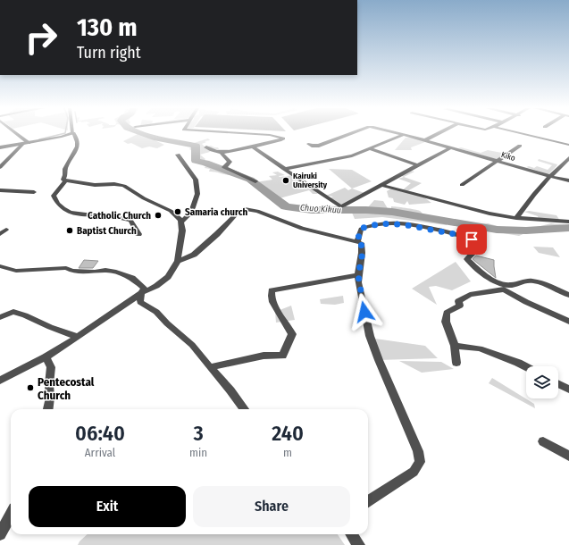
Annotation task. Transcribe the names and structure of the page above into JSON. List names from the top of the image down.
{
  "streets": {
    "street": ["Kiko"]
  },
  "water": ["Chuo Kikuu"],
  "places": [
    "Kairuki University",
    "Samaria church",
    "Catholic Church",
    "Baptist Church",
    "Pentecostal Church"
  ],
  "page": {
    "turn": ["130 m", "Turn right"],
    "eta": [
      "06:40",
      "Arrival",
      "3",
      "min",
      "240",
      "m"
    ],
    "buttons": ["Exit", "Share"]
  }
}
